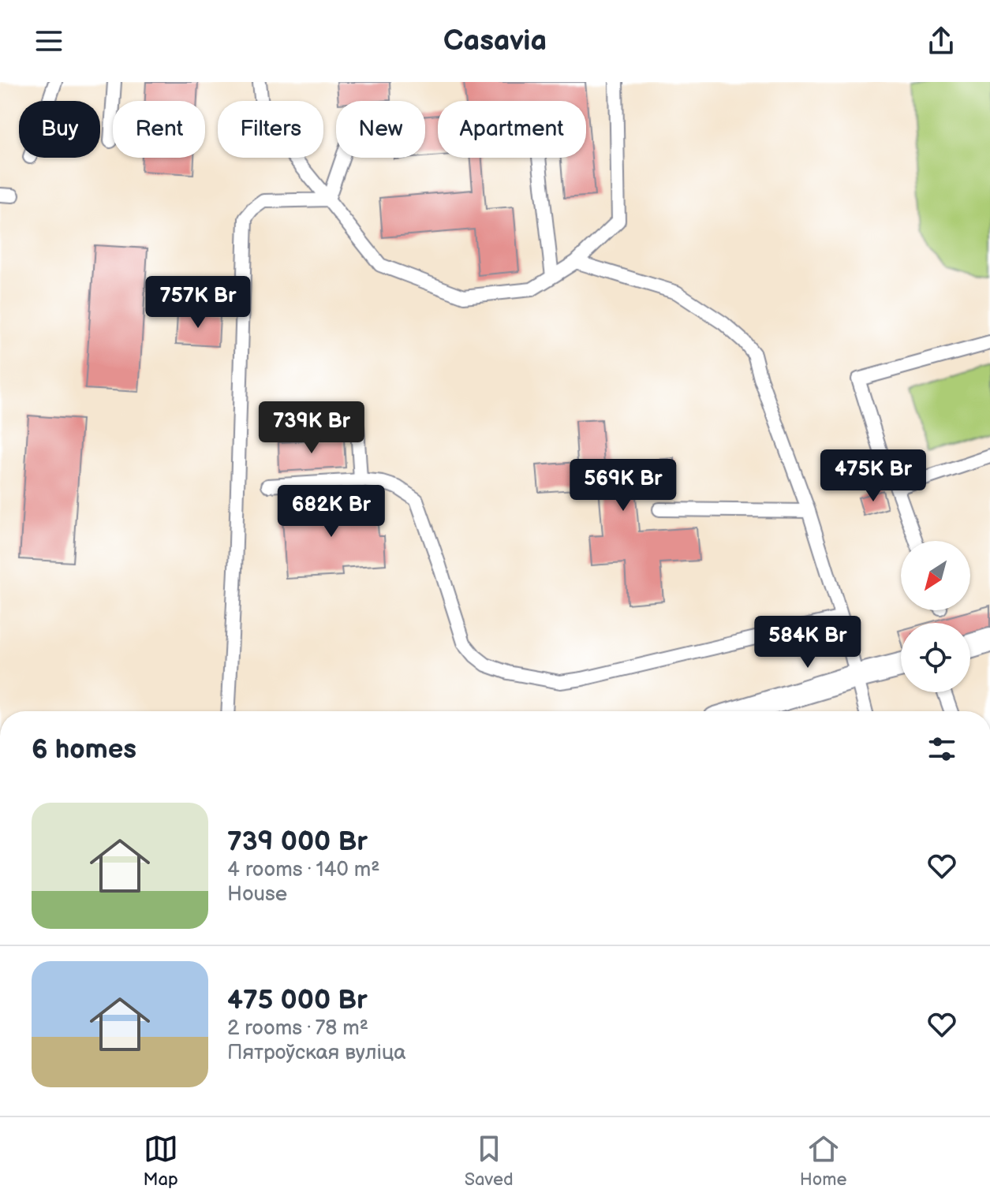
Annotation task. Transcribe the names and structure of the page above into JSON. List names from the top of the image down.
{
  "north": "bottom left",
  "page": {
    "header": "Casavia",
    "chip": [
      "Buy",
      "Rent",
      "Filters",
      "New",
      "Apartment"
    ],
    "price": [
      "757K Br",
      "739K Br",
      "475K Br",
      "569K Br",
      "682K Br",
      "584K Br"
    ],
    "heading": "6 homes",
    "list": [
      {
        "name": "739 000 Br",
        "note": "4 rooms · 140 m² · House"
      },
      {
        "name": "475 000 Br",
        "note": "2 rooms · 78 m² · Пятроўская вуліца"
      }
    ],
    "tabs": ["Map", "Saved", "Home"]
  }
}
